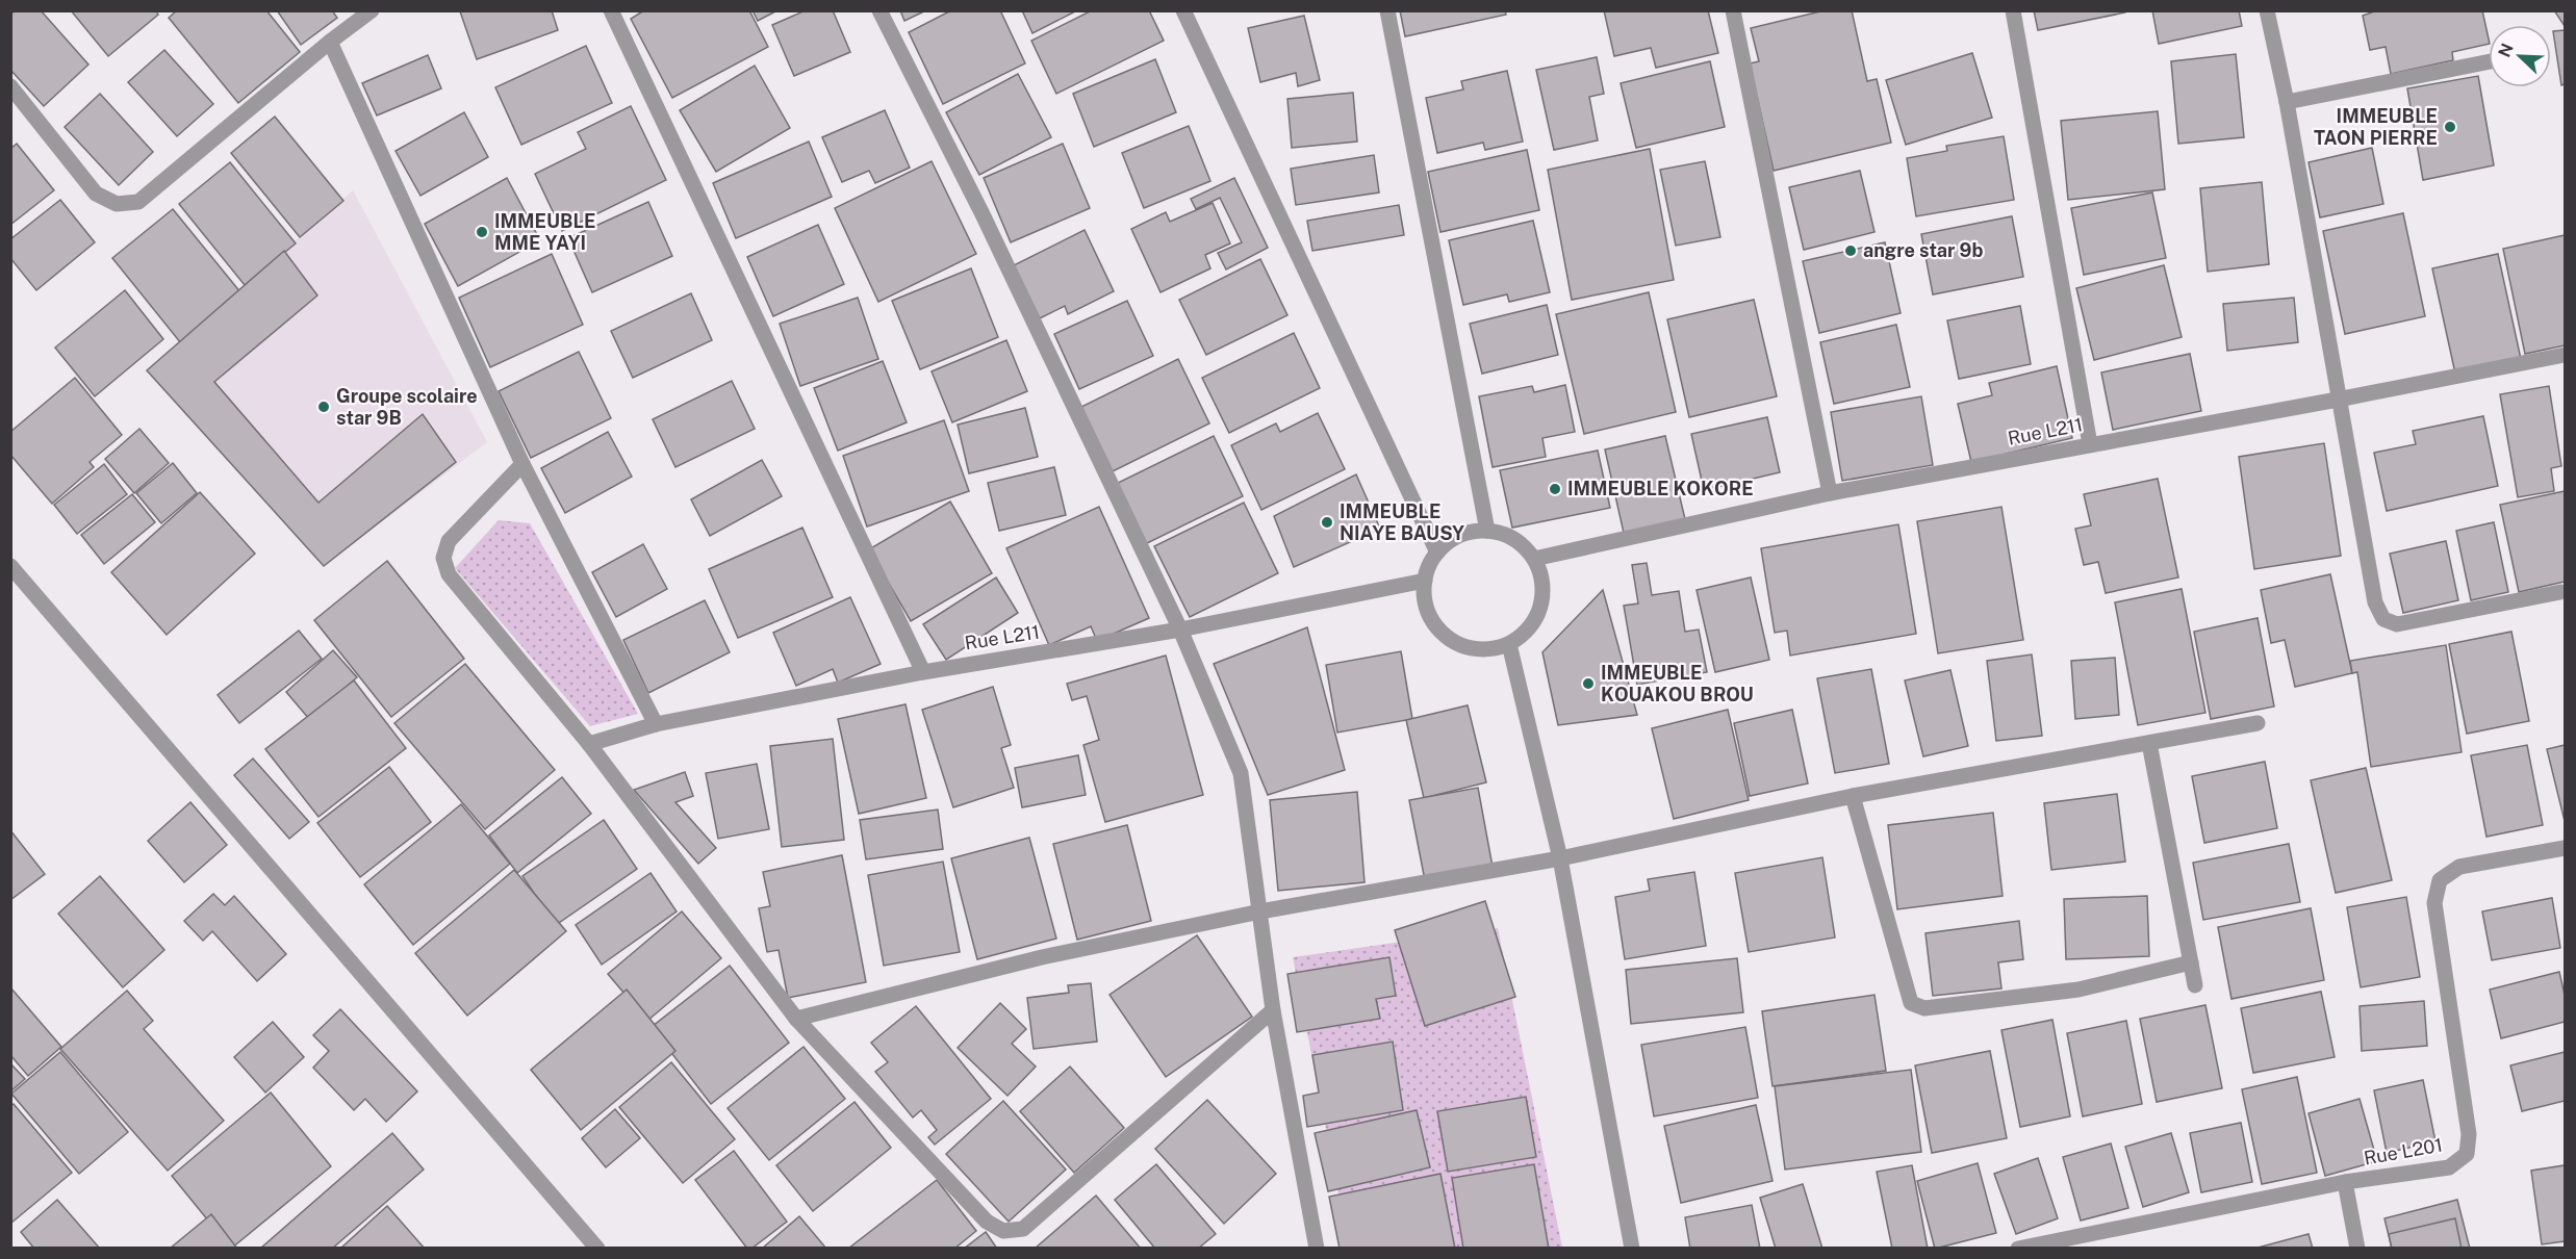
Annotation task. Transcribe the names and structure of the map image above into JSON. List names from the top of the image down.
{
  "streets": {
    "street": ["Rue L211", "Rue L201"]
  },
  "places": [
    "IMMEUBLE TAON PIERRE",
    "IMMEUBLE MME YAYI",
    "angre star 9b",
    "Groupe scolaire star 9B",
    "IMMEUBLE KOKORE",
    "IMMEUBLE NIAYE BAUSY",
    "IMMEUBLE KOUAKOU BROU"
  ],
  "north": "top left"
}
